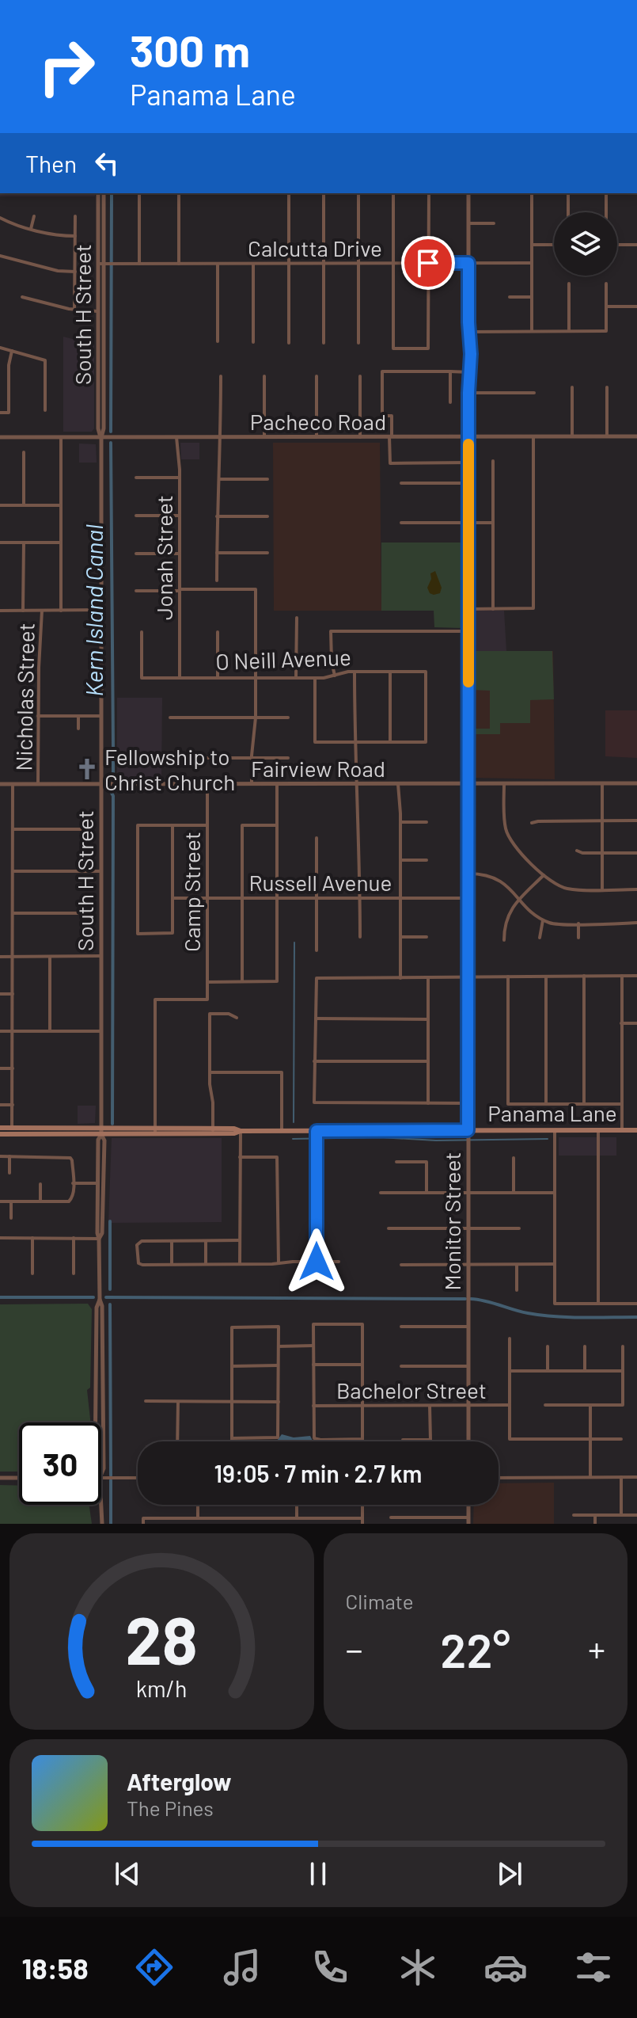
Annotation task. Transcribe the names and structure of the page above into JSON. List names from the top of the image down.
{
  "streets": {
    "main road": ["Panama Lane"],
    "street": [
      "Calcutta Drive",
      "South H Street",
      "Pacheco Road",
      "Jonah Street",
      "O Neill Avenue",
      "Nicholas Street",
      "Fairview Road",
      "Russell Avenue",
      "Camp Street",
      "Monitor Street",
      "Bachelor Street"
    ]
  },
  "crossings": [
    ["Calcutta Drive", "South H Street"],
    ["Calcutta Drive", "Monitor Street"],
    ["South H Street", "Pacheco Road"],
    ["South H Street", "Fairview Road"],
    ["South H Street", "Panama Lane"],
    ["Pacheco Road", "Jonah Street"],
    ["Pacheco Road", "Monitor Street"],
    ["Jonah Street", "O Neill Avenue"],
    ["Nicholas Street", "Fairview Road"],
    ["Fairview Road", "Camp Street"],
    ["Fairview Road", "Monitor Street"],
    ["Russell Avenue", "Camp Street"],
    ["Russell Avenue", "Monitor Street"],
    ["Camp Street", "Panama Lane"],
    ["Panama Lane", "Monitor Street"],
    ["Monitor Street", "Bachelor Street"]
  ],
  "water": ["Kern Island Canal"],
  "places": {
    "church": ["Fellowship to Christ Church"]
  },
  "page": {
    "turn": ["300 m", "Panama Lane"],
    "then": "Then",
    "limit": "30",
    "trip": "19:05 · 7 min · 2.7 km",
    "tile": "Climate",
    "heat": ["−", "22°", "+"],
    "song": ["Afterglow", "The Pines"],
    "tabs": "18:58",
    "gauge": ["28", "km/h"]
  }
}
